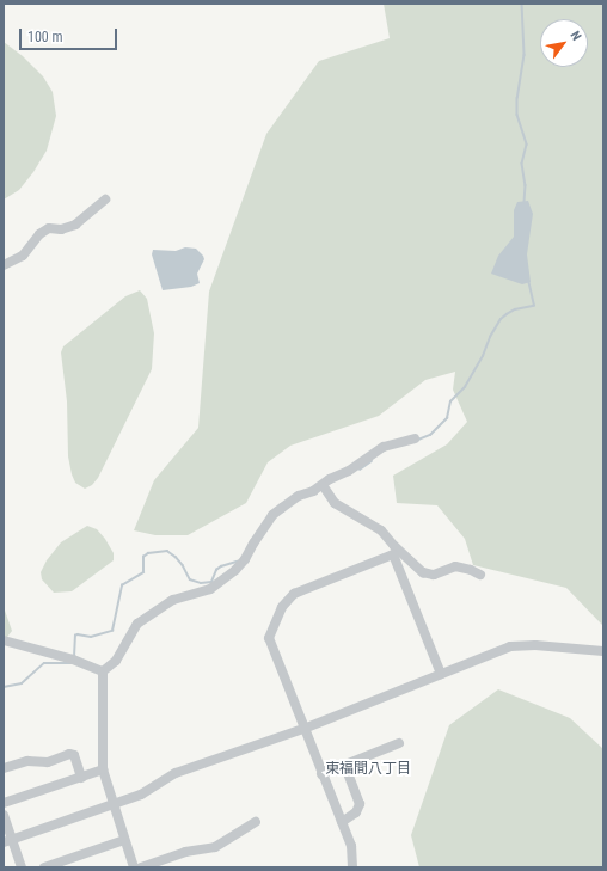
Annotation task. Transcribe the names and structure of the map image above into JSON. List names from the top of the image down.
{
  "districts": ["東福間八丁目"],
  "scale_bar": "100 m",
  "north": "top right"
}
